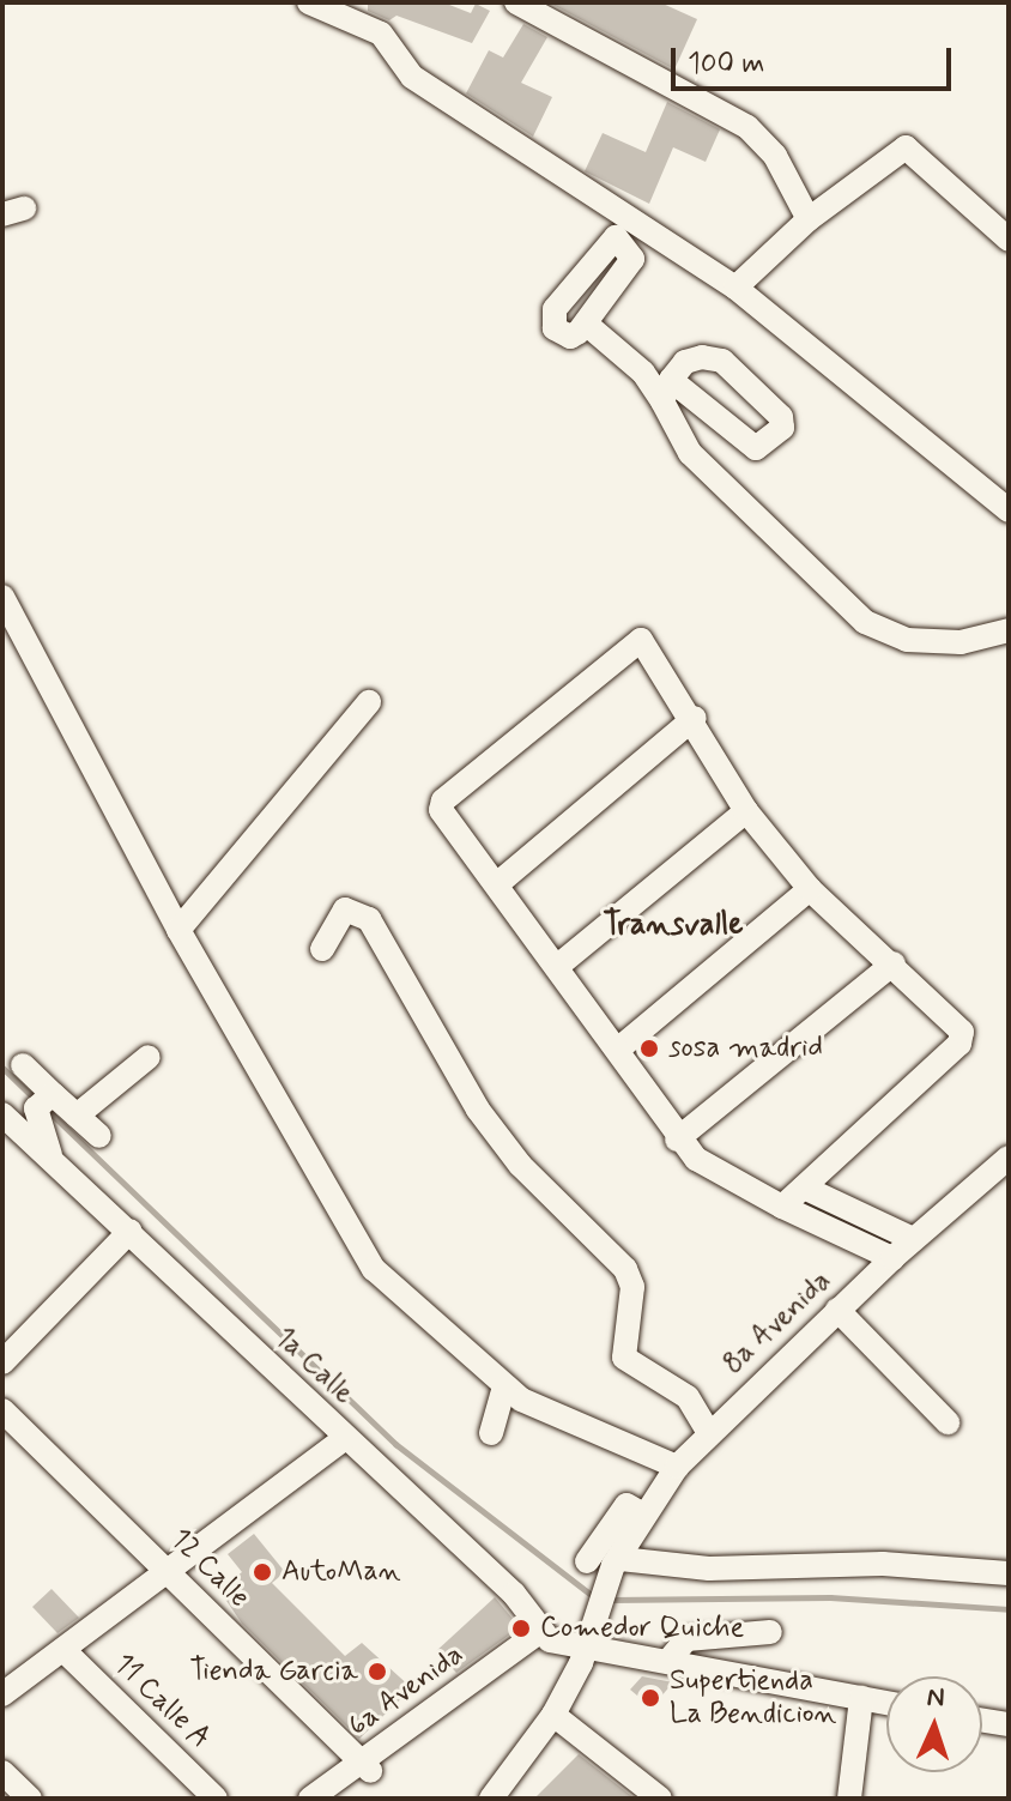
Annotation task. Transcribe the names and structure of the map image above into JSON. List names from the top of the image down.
{
  "streets": {
    "street": [
      "8a Avenida",
      "1a Calle",
      "12 Calle",
      "6a Avenida",
      "11 Calle A"
    ]
  },
  "crossings": [
    ["1a Calle", "6a Avenida"],
    ["12 Calle", "6a Avenida"]
  ],
  "districts": ["Transvalle"],
  "places": [
    "sosa madrid",
    "AutoMan",
    "Comedor Quiche",
    "Tienda Garcia",
    "Supertienda La Bendicion"
  ],
  "scale_bar": "100 m",
  "north": "top"
}
